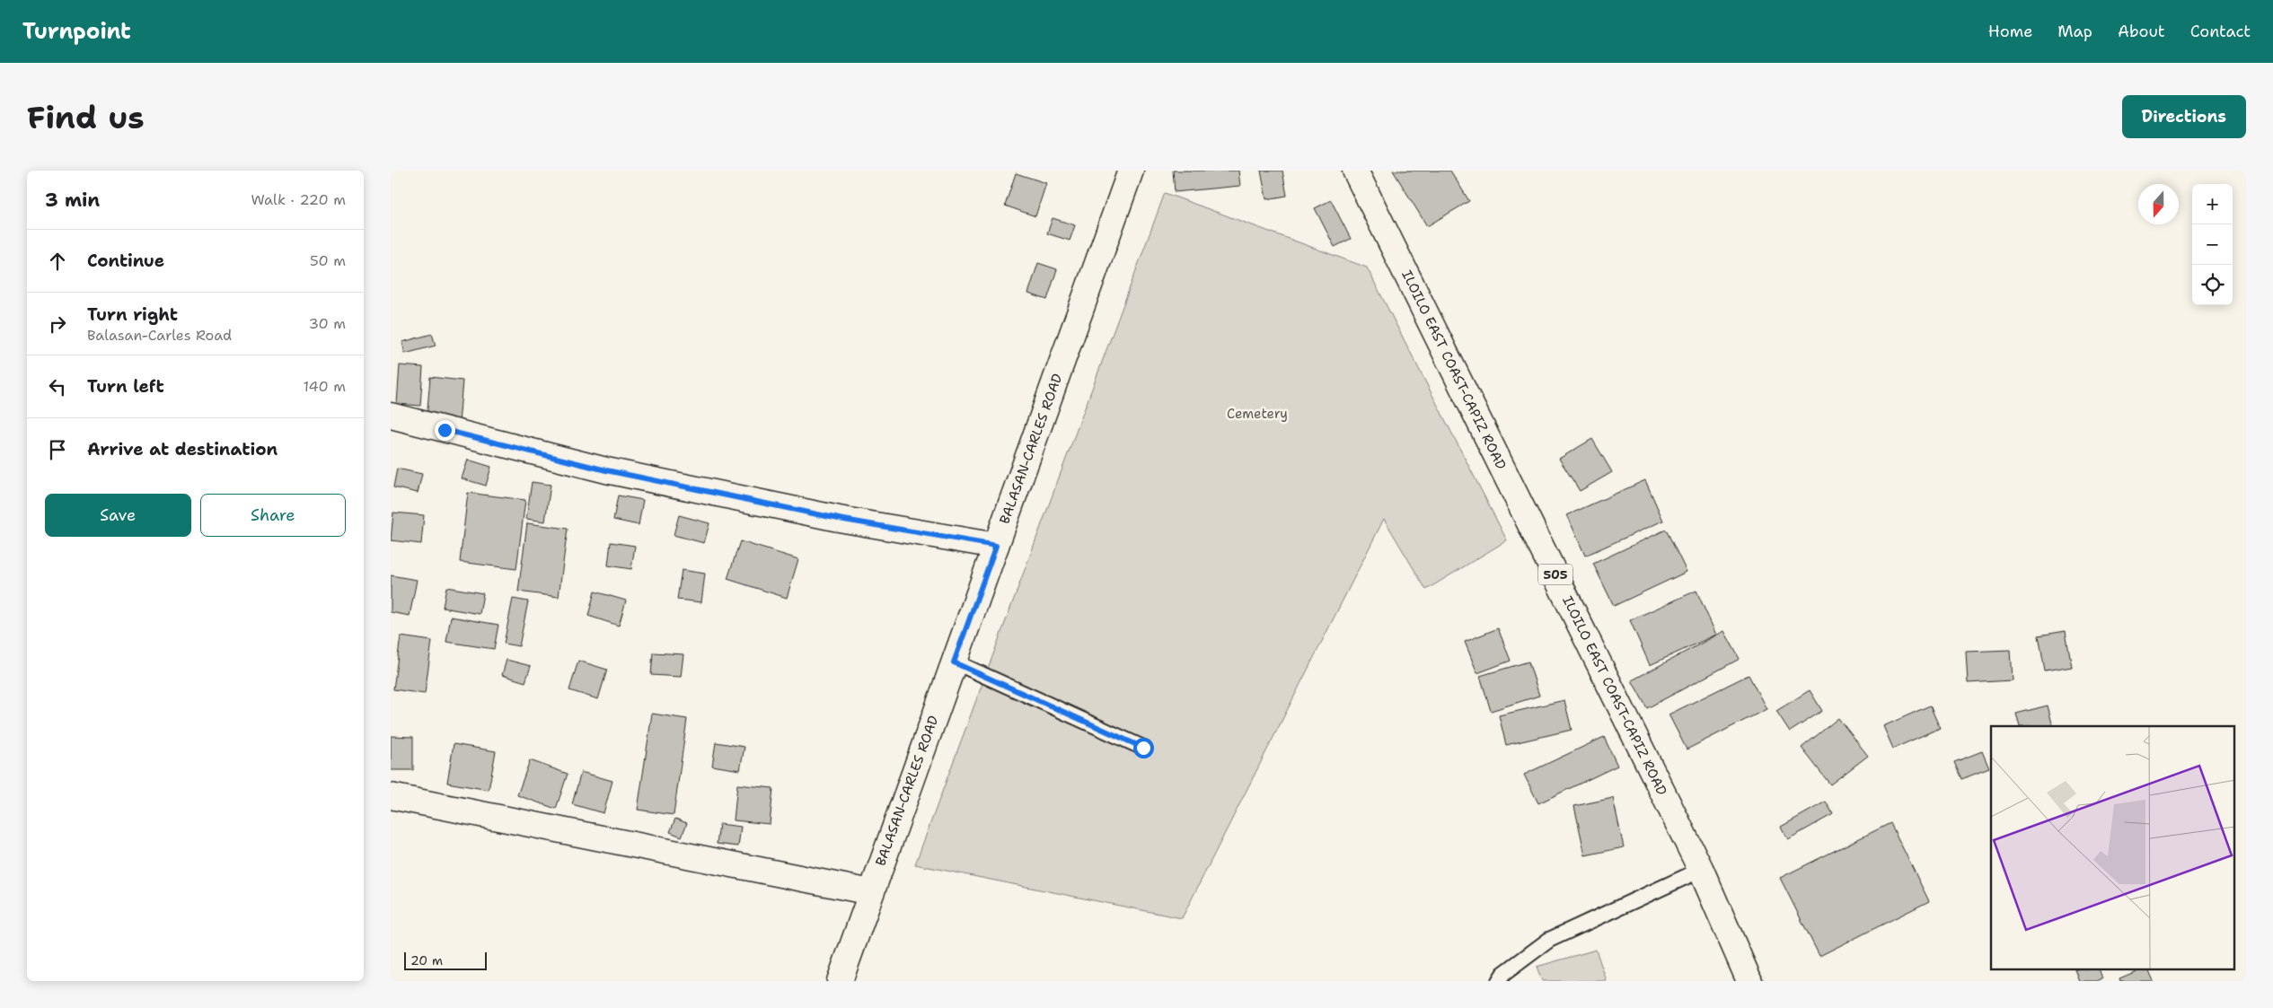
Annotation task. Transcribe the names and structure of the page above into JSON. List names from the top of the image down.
{
  "streets": {
    "main road": ["ILOILO EAST COAST-CAPIZ ROAD", "BALASAN-CARLES ROAD", "505"]
  },
  "parks": ["Cemetery"],
  "scale_bar": "20 m",
  "north": "bottom",
  "page": {
    "header": "Turnpoint",
    "nav": [
      "Home",
      "Map",
      "About",
      "Contact"
    ],
    "buttons": [
      "Directions",
      ["Save", "Share"]
    ],
    "title": "Find us",
    "heading": ["3 min", "Walk · 220 m"],
    "map_buttons": ["+", "−"],
    "list": [
      ["Continue", "50 m"],
      ["Turn right", "Balasan-Carles Road", "30 m"],
      ["Turn left", "140 m"],
      "Arrive at destination"
    ],
    "scale": "20 m"
  }
}
